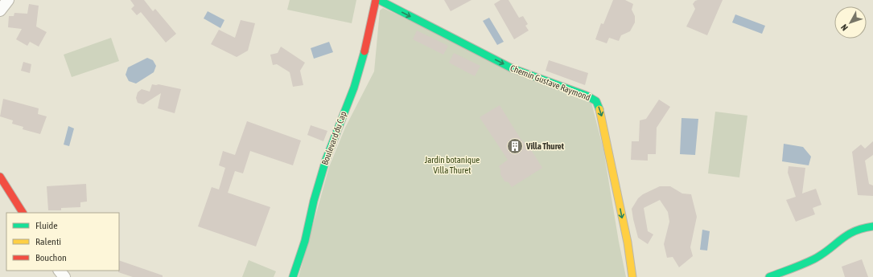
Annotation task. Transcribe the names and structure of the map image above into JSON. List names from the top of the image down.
{
  "streets": {
    "street": ["Chemin Gustave Raymond", "Boulevard du Cap"]
  },
  "one_way": ["Chemin Gustave Raymond"],
  "parks": ["Jardin botanique Villa Thuret"],
  "places": {
    "building": ["Villa Thuret"]
  },
  "legend": ["Fluide", "Ralenti", "Bouchon"],
  "north": "bottom left"
}
